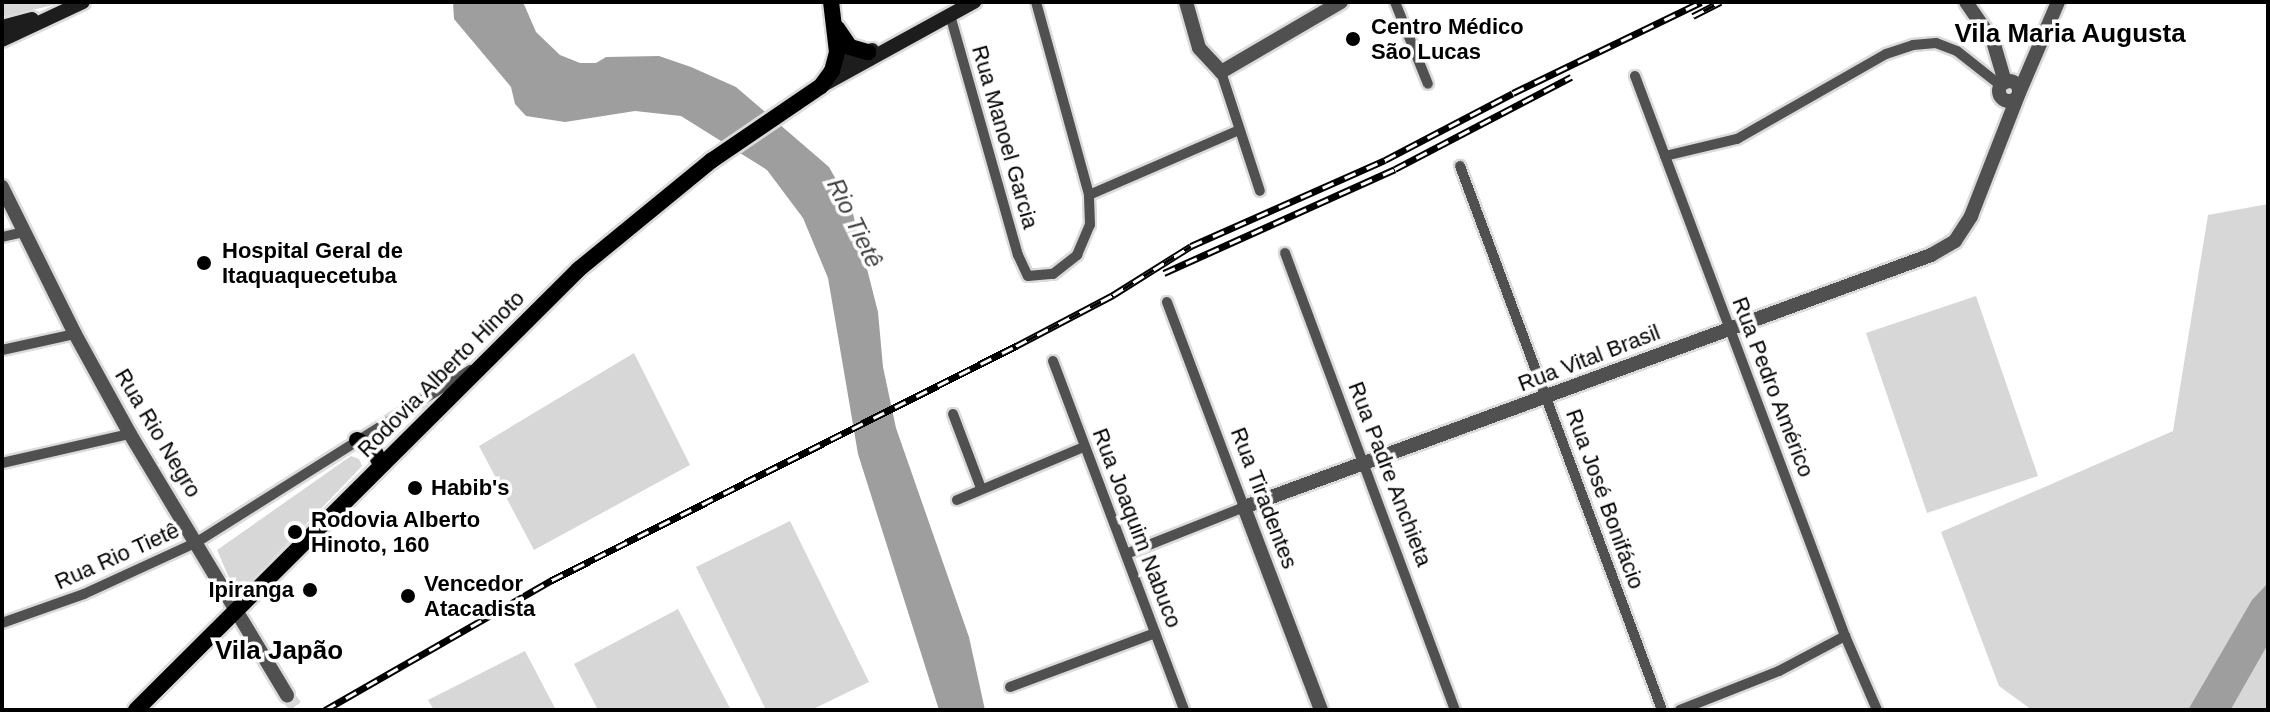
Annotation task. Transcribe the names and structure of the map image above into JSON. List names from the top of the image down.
{
  "streets": {
    "main road": ["Rodovia Alberto Hinoto"],
    "street": [
      "Rua Manoel Garcia",
      "Rua Vital Brasil",
      "Rua Pedro Américo",
      "Rua Rio Negro",
      "Rua Padre Anchieta",
      "Rua Tiradentes",
      "Rua José Bonifácio",
      "Rua Joaquim Nabuco",
      "Rua Rio Tietê"
    ]
  },
  "crossings": [
    ["Rua Vital Brasil", "Rua Pedro Américo"],
    ["Rua Vital Brasil", "Rua Padre Anchieta"],
    ["Rua Vital Brasil", "Rua Tiradentes"],
    ["Rua Vital Brasil", "Rua José Bonifácio"],
    ["Rua Vital Brasil", "Rua Joaquim Nabuco"],
    ["Rodovia Alberto Hinoto", "Rua Rio Negro"],
    ["Rodovia Alberto Hinoto", "Rua Rio Tietê"],
    ["Rua Rio Negro", "Rua Rio Tietê"]
  ],
  "districts": ["Vila Maria Augusta", "Vila Japão"],
  "water": ["Rio Tietê"],
  "places": [
    "Centro Médico São Lucas",
    "Hospital Geral de Itaquaquecetuba",
    "Habib's",
    "Rodovia Alberto Hinoto, 160",
    "Ipiranga",
    "Vencedor Atacadista"
  ]
}
